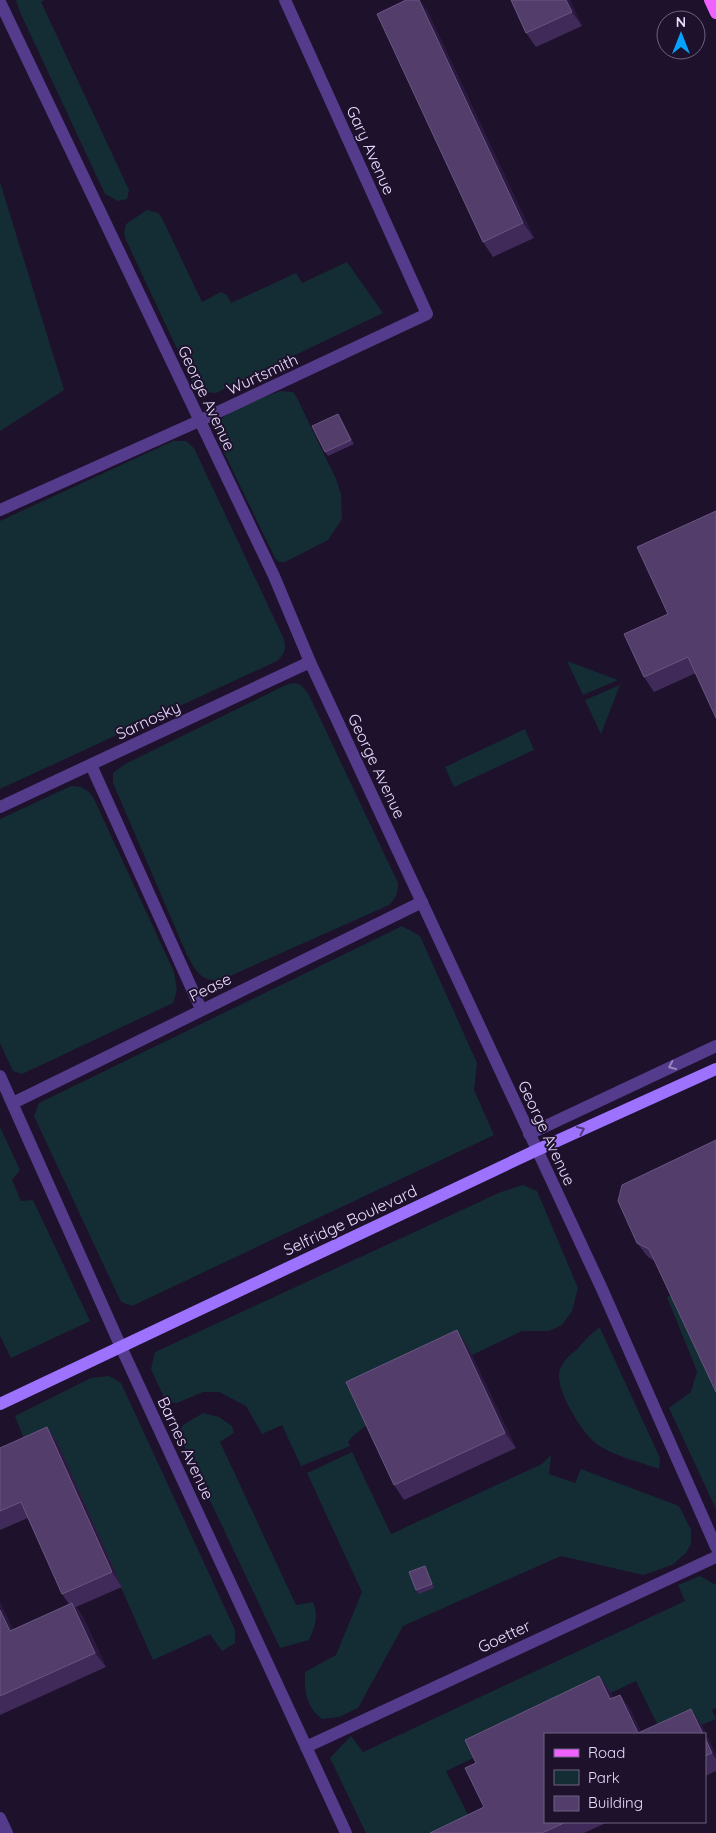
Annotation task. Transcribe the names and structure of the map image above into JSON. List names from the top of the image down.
{
  "streets": {
    "street": [
      "Gary Avenue",
      "Wurtsmith",
      "George Avenue",
      "Sarnosky",
      "Pease",
      "Selfridge Boulevard",
      "Barnes Avenue",
      "Goetter"
    ]
  },
  "crossings": [
    ["Gary Avenue", "Wurtsmith"],
    ["Wurtsmith", "George Avenue"],
    ["George Avenue", "Sarnosky"],
    ["George Avenue", "Pease"],
    ["George Avenue", "Selfridge Boulevard"],
    ["Pease", "Barnes Avenue"],
    ["Selfridge Boulevard", "Barnes Avenue"],
    ["Barnes Avenue", "Goetter"]
  ],
  "legend": ["Road", "Park", "Building"],
  "north": "top"
}
